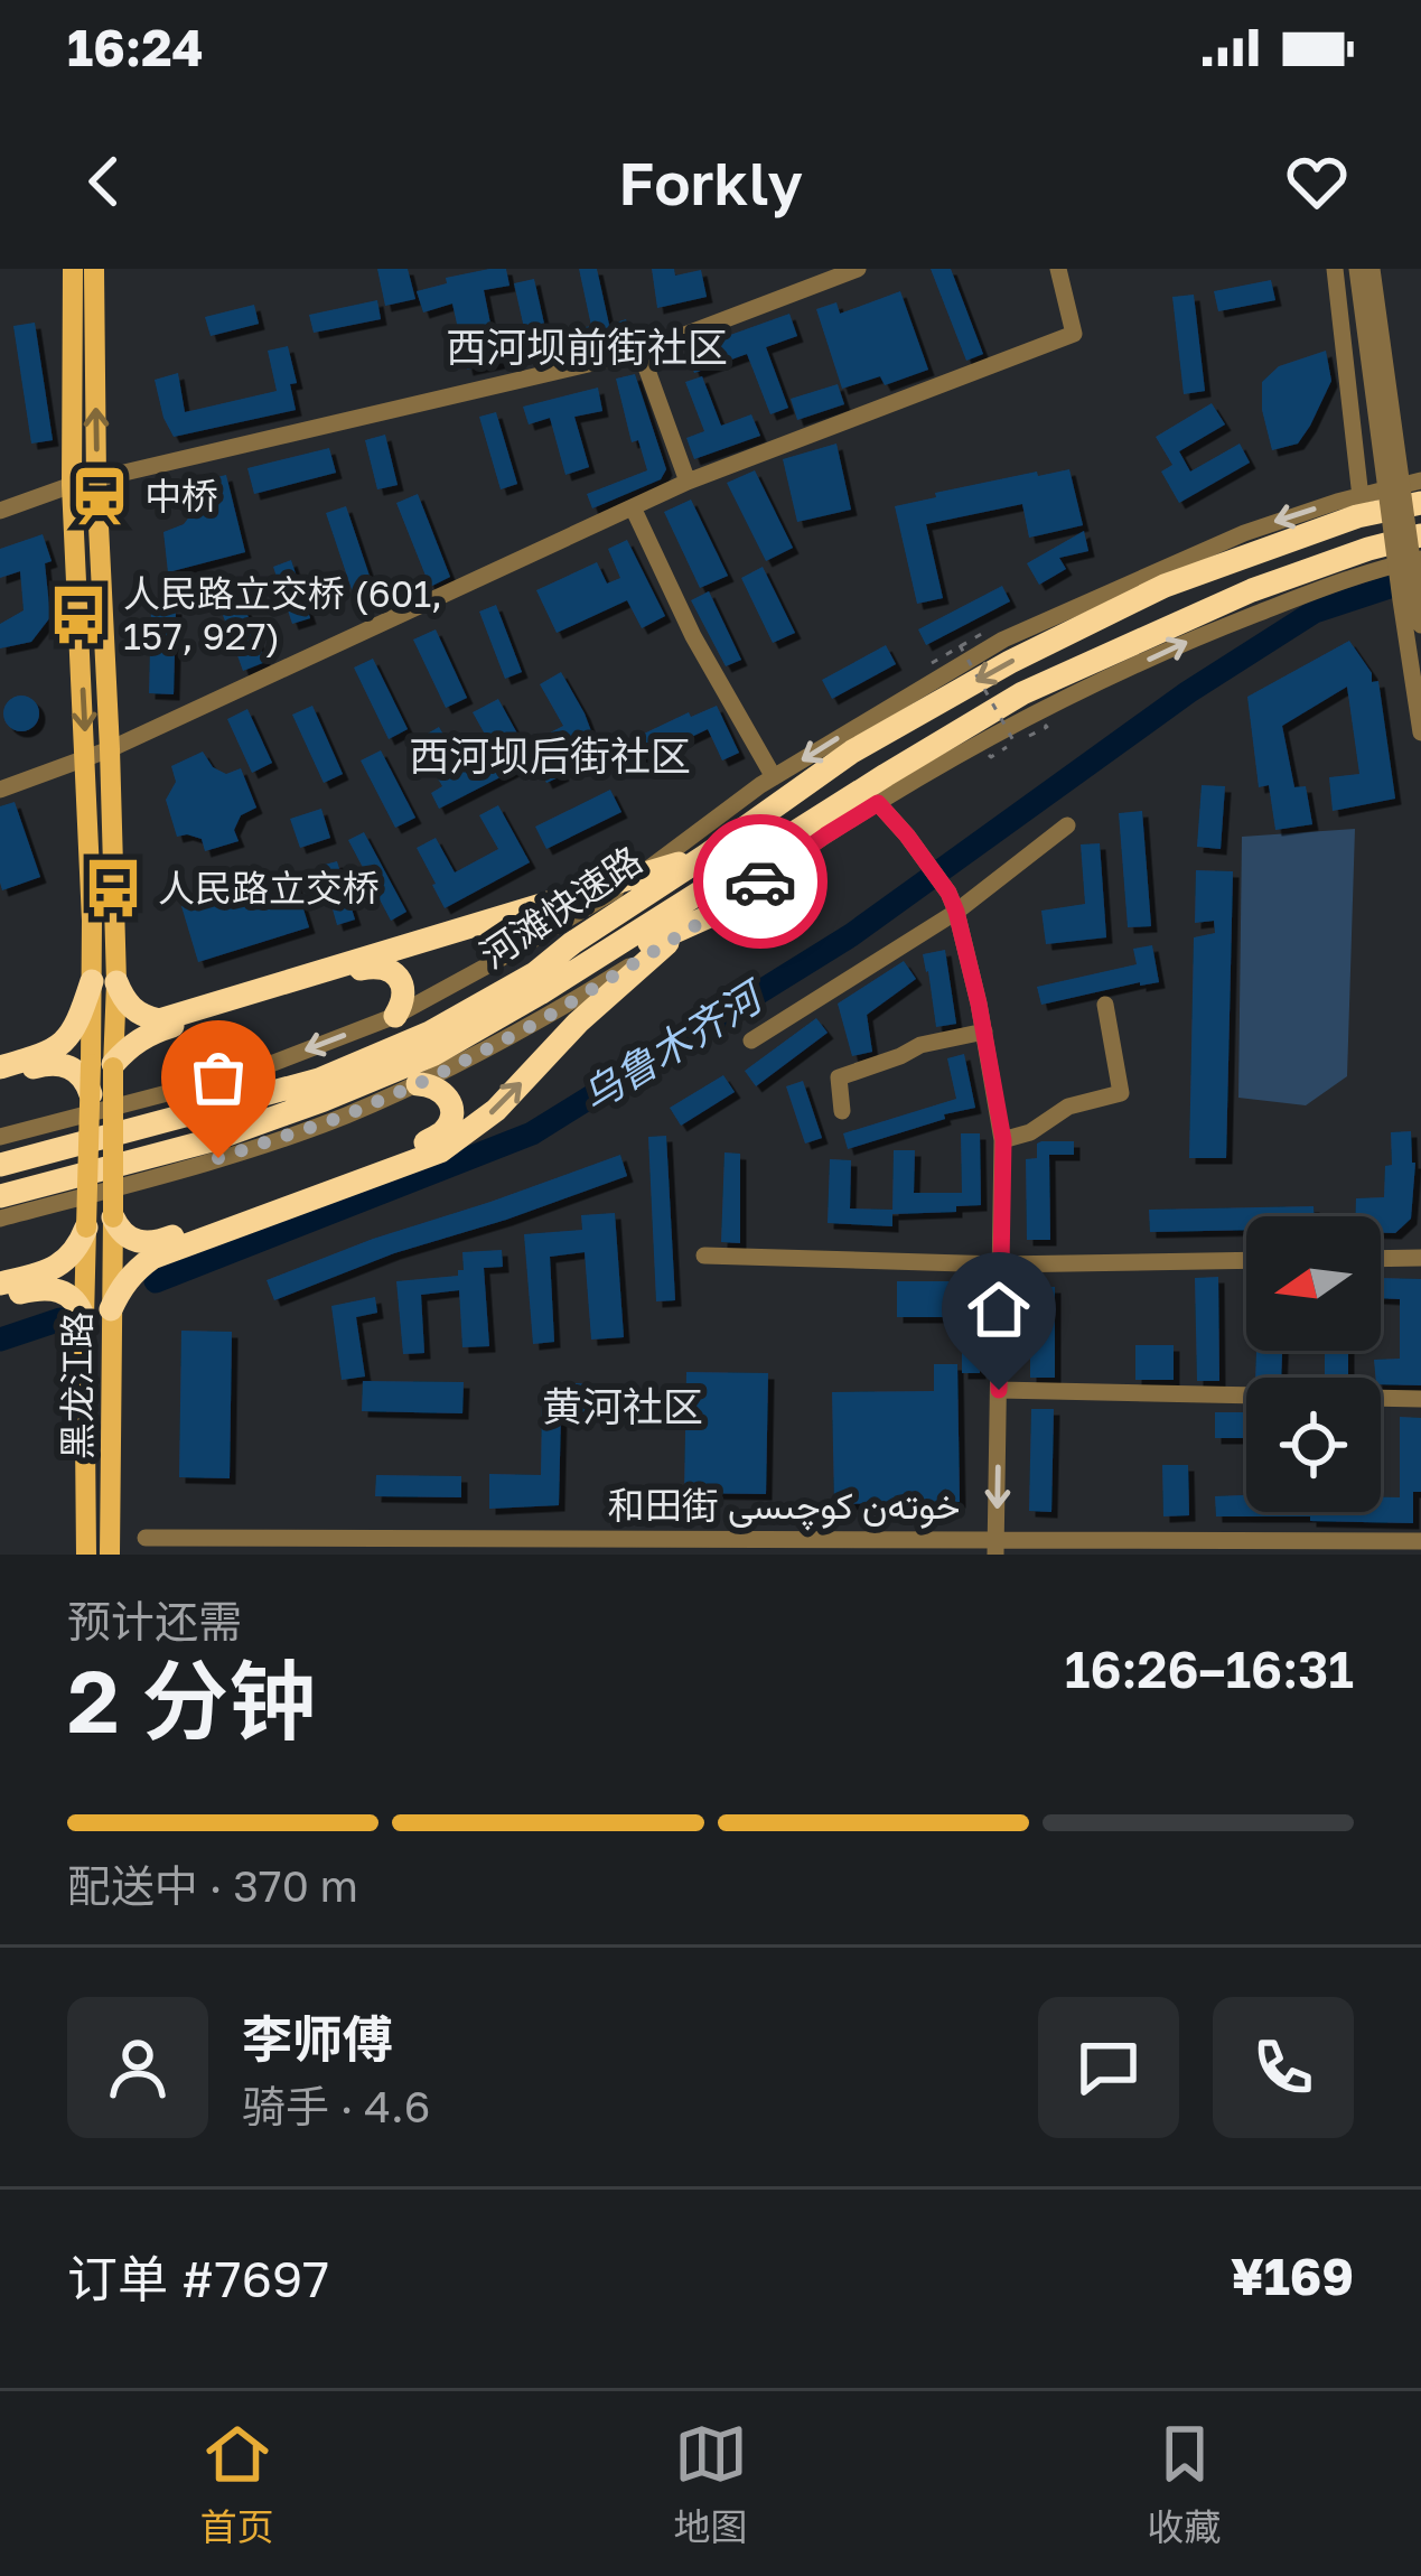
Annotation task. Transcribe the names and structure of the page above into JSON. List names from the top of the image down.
{
  "streets": {
    "highway": ["河滩快速路"],
    "main road": ["黑龙江路"],
    "street": ["和田街 خوتەن كوچىسى"]
  },
  "districts": ["西河坝前街社区", "西河坝后街社区", "黄河社区"],
  "water": ["乌鲁木齐河"],
  "places": {
    "station": ["中桥"],
    "bus stop": ["人民路立交桥 (601, 157, 927)", "人民路立交桥"]
  },
  "north": "left",
  "page": {
    "status": "16:24",
    "header": "Forkly",
    "heading": ["2 分钟", "预计还需", "16:26–16:31"],
    "panel": [
      "李师傅",
      "骑手 · 4.6",
      "订单 #7697",
      "¥169"
    ],
    "bar": "配送中 · 370 m",
    "tabs": ["首页", "地图", "收藏"]
  }
}
